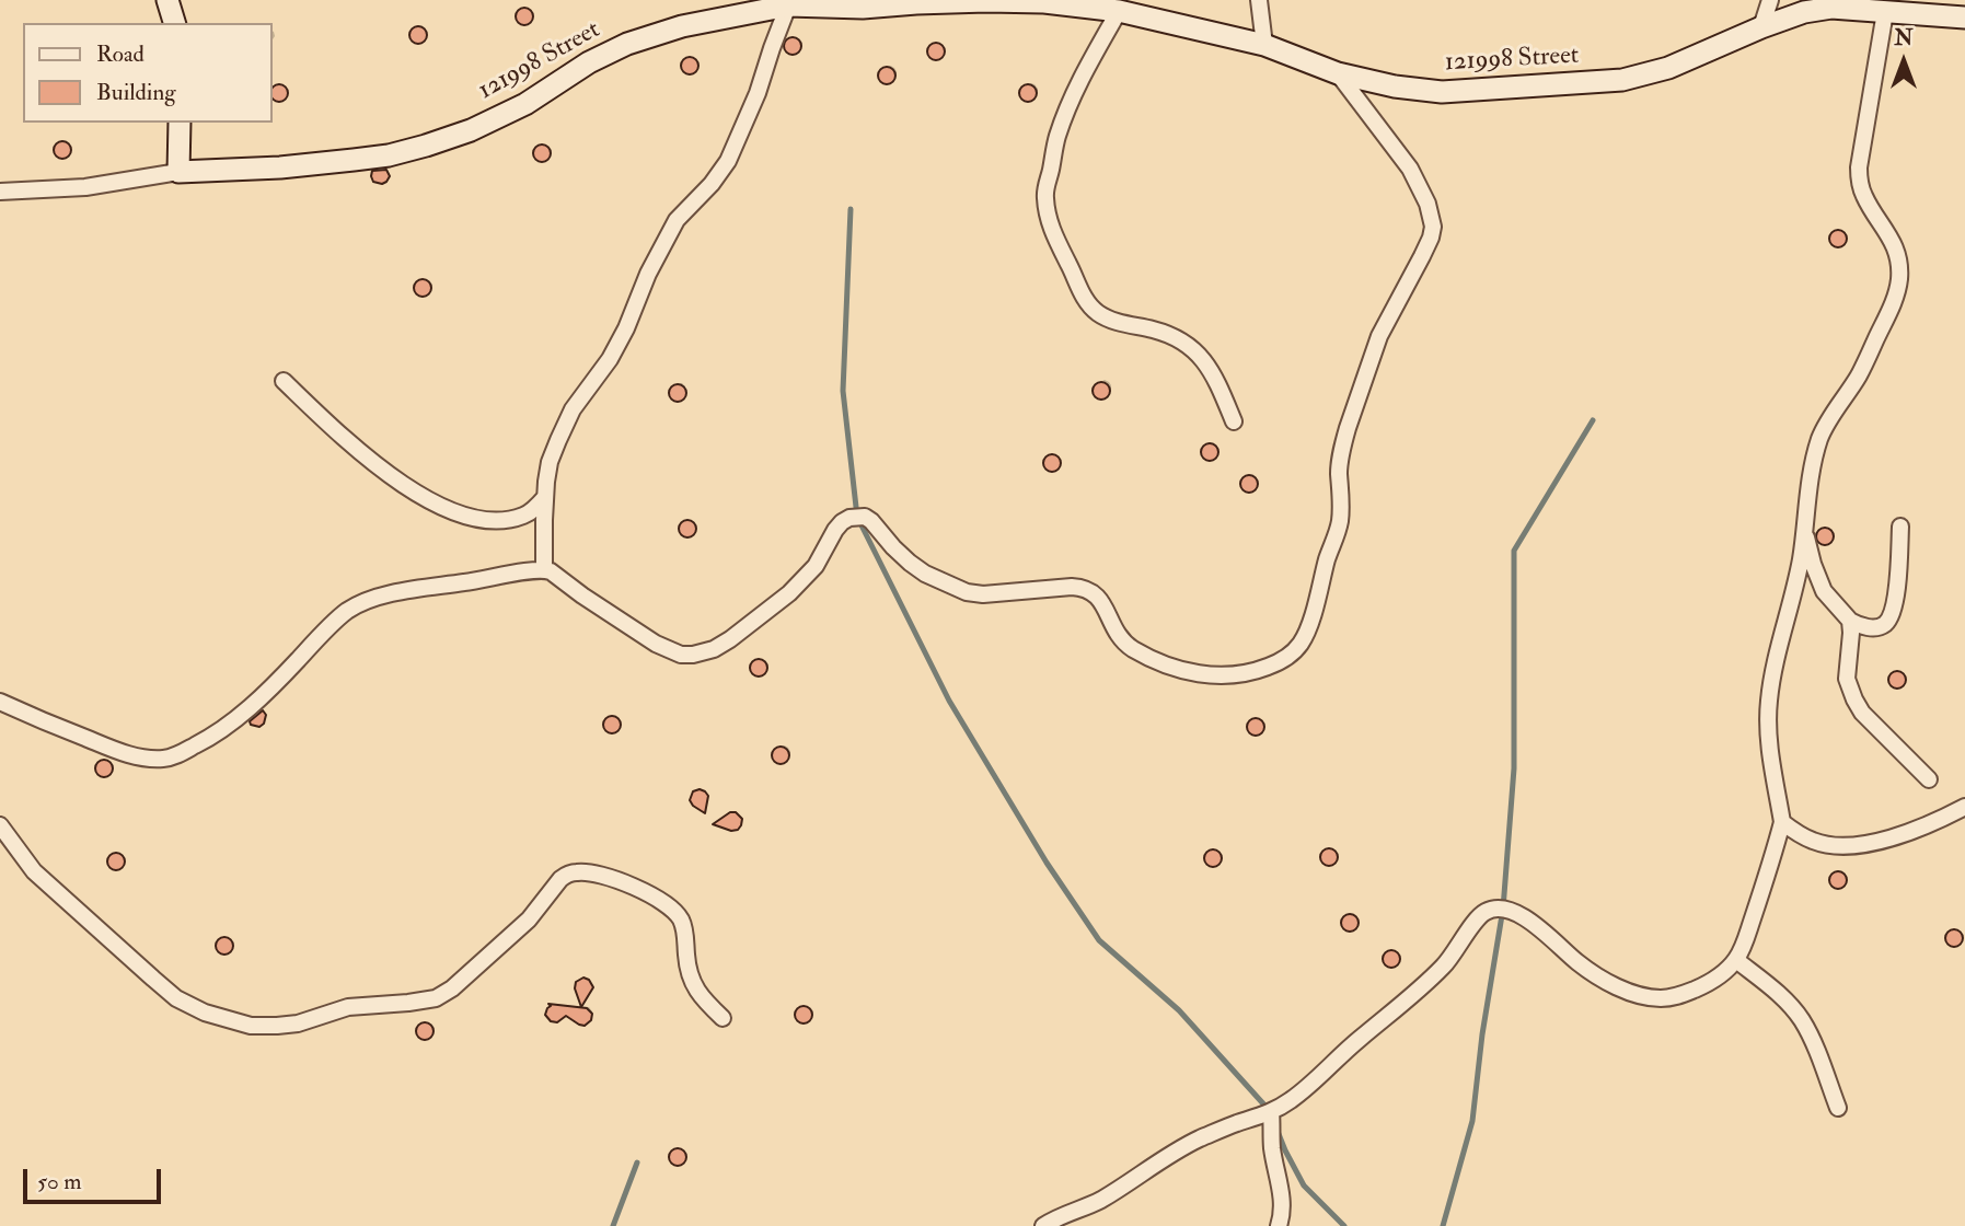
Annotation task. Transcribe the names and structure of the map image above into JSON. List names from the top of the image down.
{
  "streets": {
    "street": ["121998 Street"]
  },
  "legend": ["Road", "Building"],
  "scale_bar": "50 m",
  "north": "top"
}
